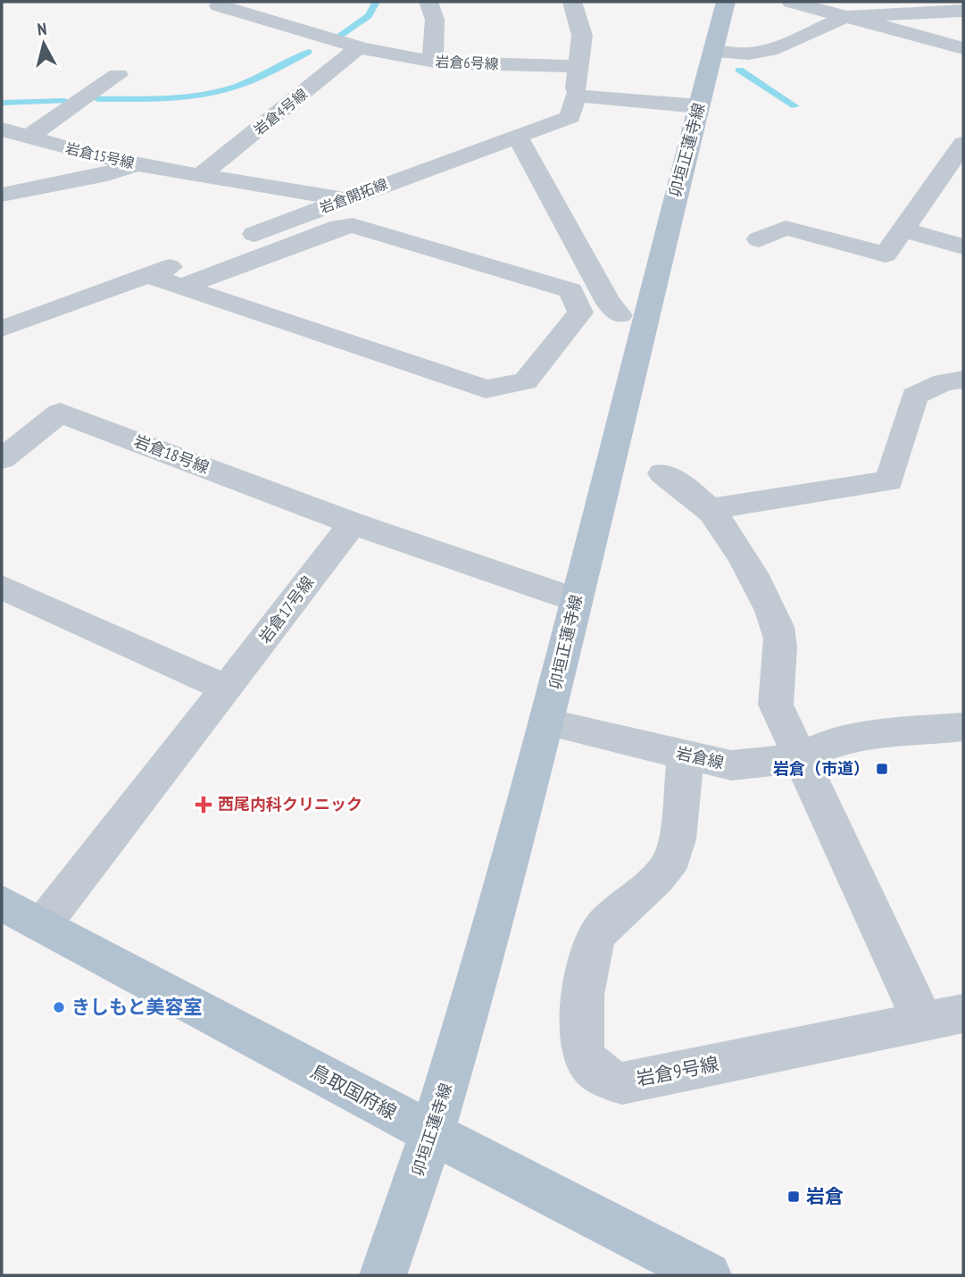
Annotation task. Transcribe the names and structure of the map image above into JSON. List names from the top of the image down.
{
  "streets": {
    "main road": ["卯垣正蓮寺線", "鳥取国府線"],
    "street": [
      "岩倉6号線",
      "岩倉4号線",
      "岩倉15号線",
      "岩倉開拓線",
      "岩倉18号線",
      "岩倉17号線",
      "岩倉線",
      "岩倉9号線"
    ]
  },
  "crossings": [
    ["岩倉6号線", "岩倉4号線"],
    ["岩倉4号線", "岩倉15号線"],
    ["卯垣正蓮寺線", "岩倉線"],
    ["卯垣正蓮寺線", "鳥取国府線"],
    ["岩倉18号線", "岩倉17号線"],
    ["岩倉17号線", "鳥取国府線"],
    ["岩倉線", "岩倉9号線"]
  ],
  "places": {
    "transit": ["岩倉（市道）", "岩倉"],
    "health": ["西尾内科クリニック"],
    "other": ["きしもと美容室"]
  },
  "north": "top"
}
